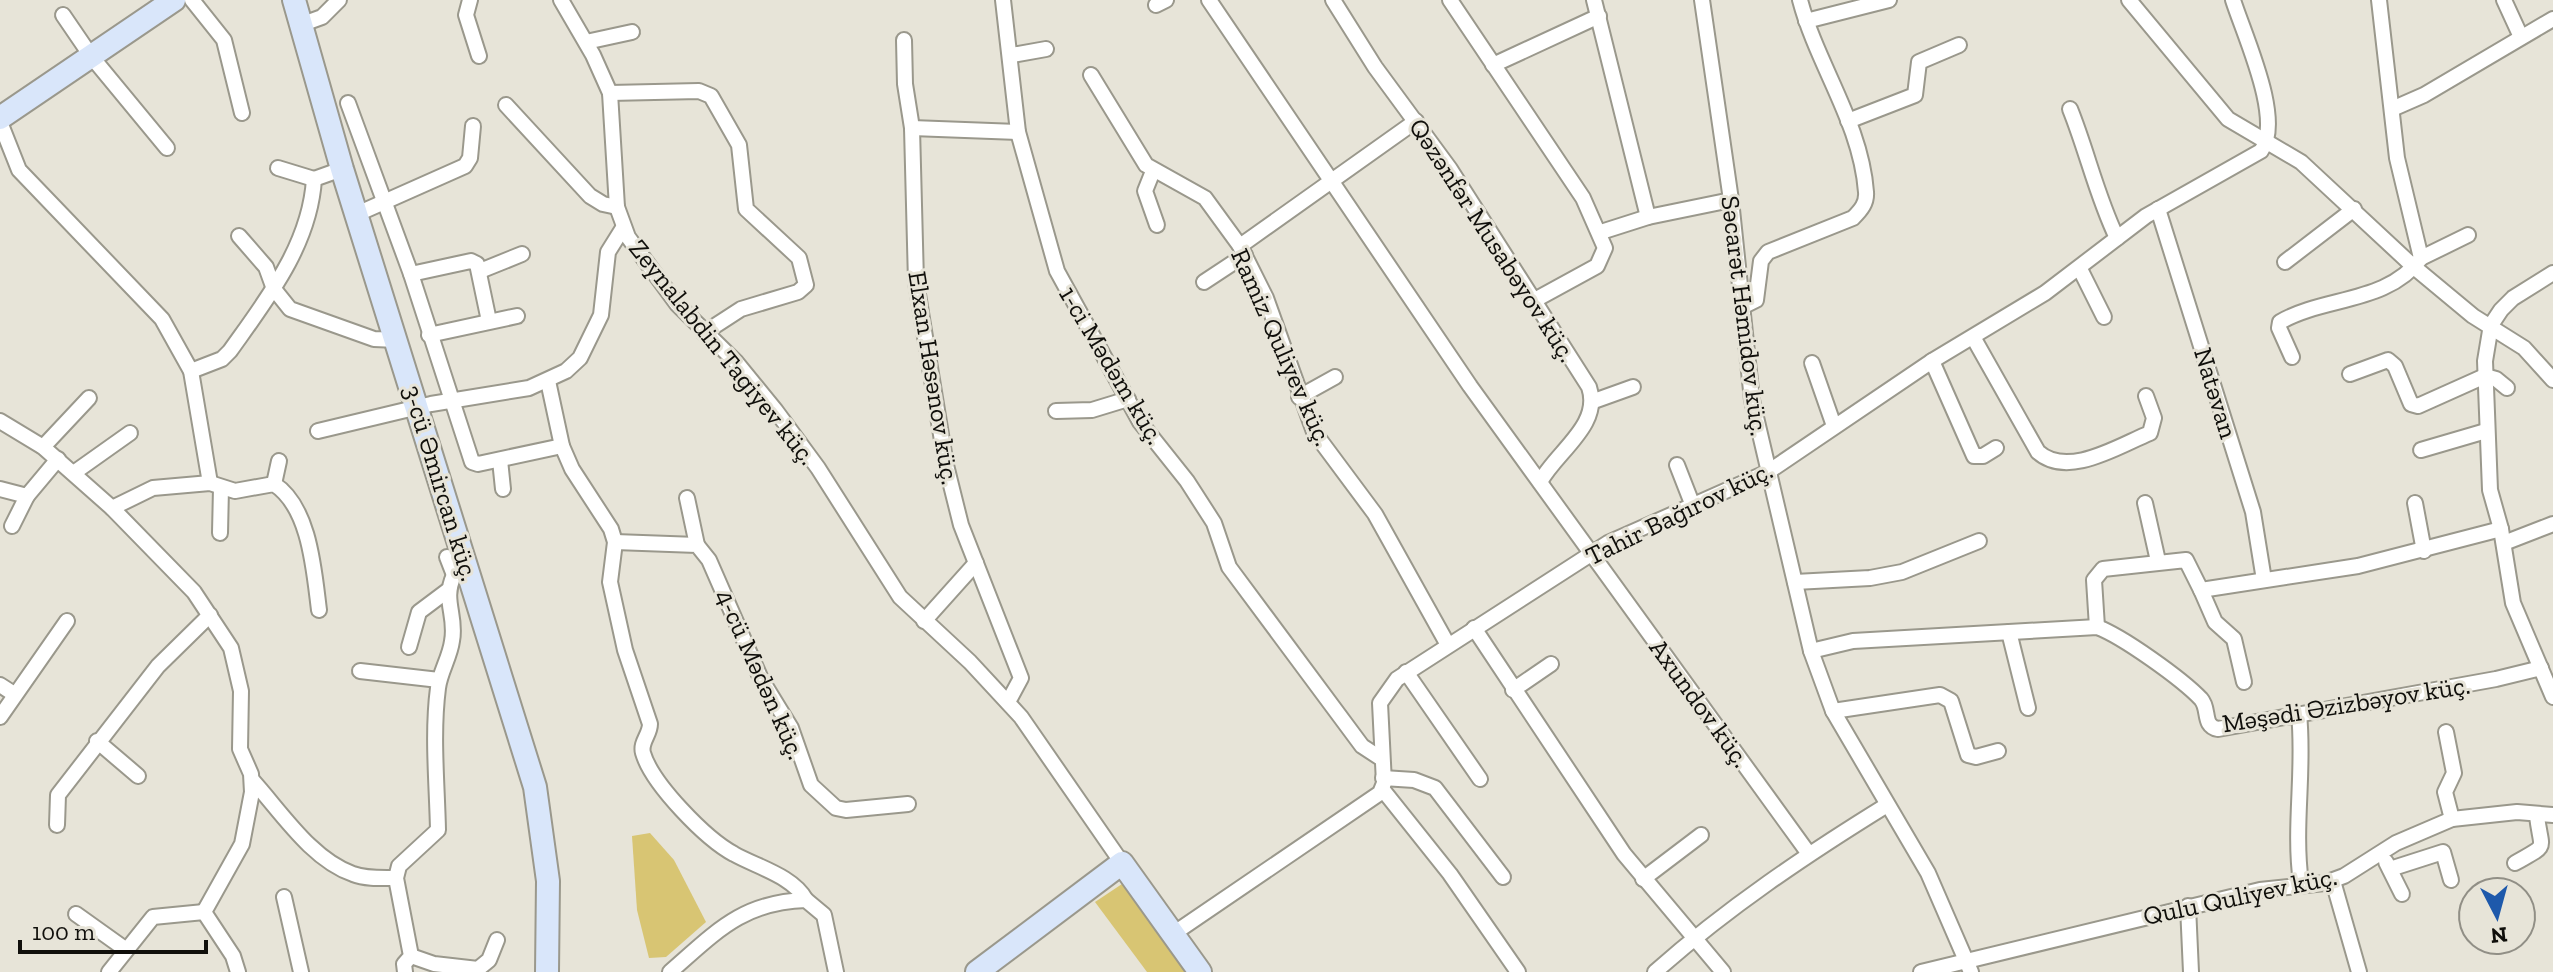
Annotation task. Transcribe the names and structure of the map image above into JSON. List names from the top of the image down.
{
  "streets": {
    "main road": ["3-cü Əmircan küç."],
    "street": [
      "Qəzənfər Musabəyov küç.",
      "Səcarət Həmidov küç.",
      "Ramiz Quliyev küç.",
      "Zeynalabdin Tagiyev küç.",
      "1-ci Mədəm küç.",
      "Elxan Həsənov küç.",
      "Natəvan",
      "Tahir Bağırov küç.",
      "4-cü Mədən küç.",
      "Axundov küç.",
      "Məşədi Əzizbəyov küç.",
      "Qulu Quliyev küç."
    ]
  },
  "crossings": [
    ["Səcarət Həmidov küç.", "Tahir Bağırov küç."],
    ["Səcarət Həmidov küç.", "Qulu Quliyev küç."],
    ["Ramiz Quliyev küç.", "Tahir Bağırov küç."],
    ["Zeynalabdin Tagiyev küç.", "Elxan Həsənov küç."],
    ["1-ci Mədəm küç.", "Tahir Bağırov küç."],
    ["Natəvan", "Tahir Bağırov küç."],
    ["Tahir Bağırov küç.", "Axundov küç."]
  ],
  "scale_bar": "100 m",
  "north": "bottom"
}
